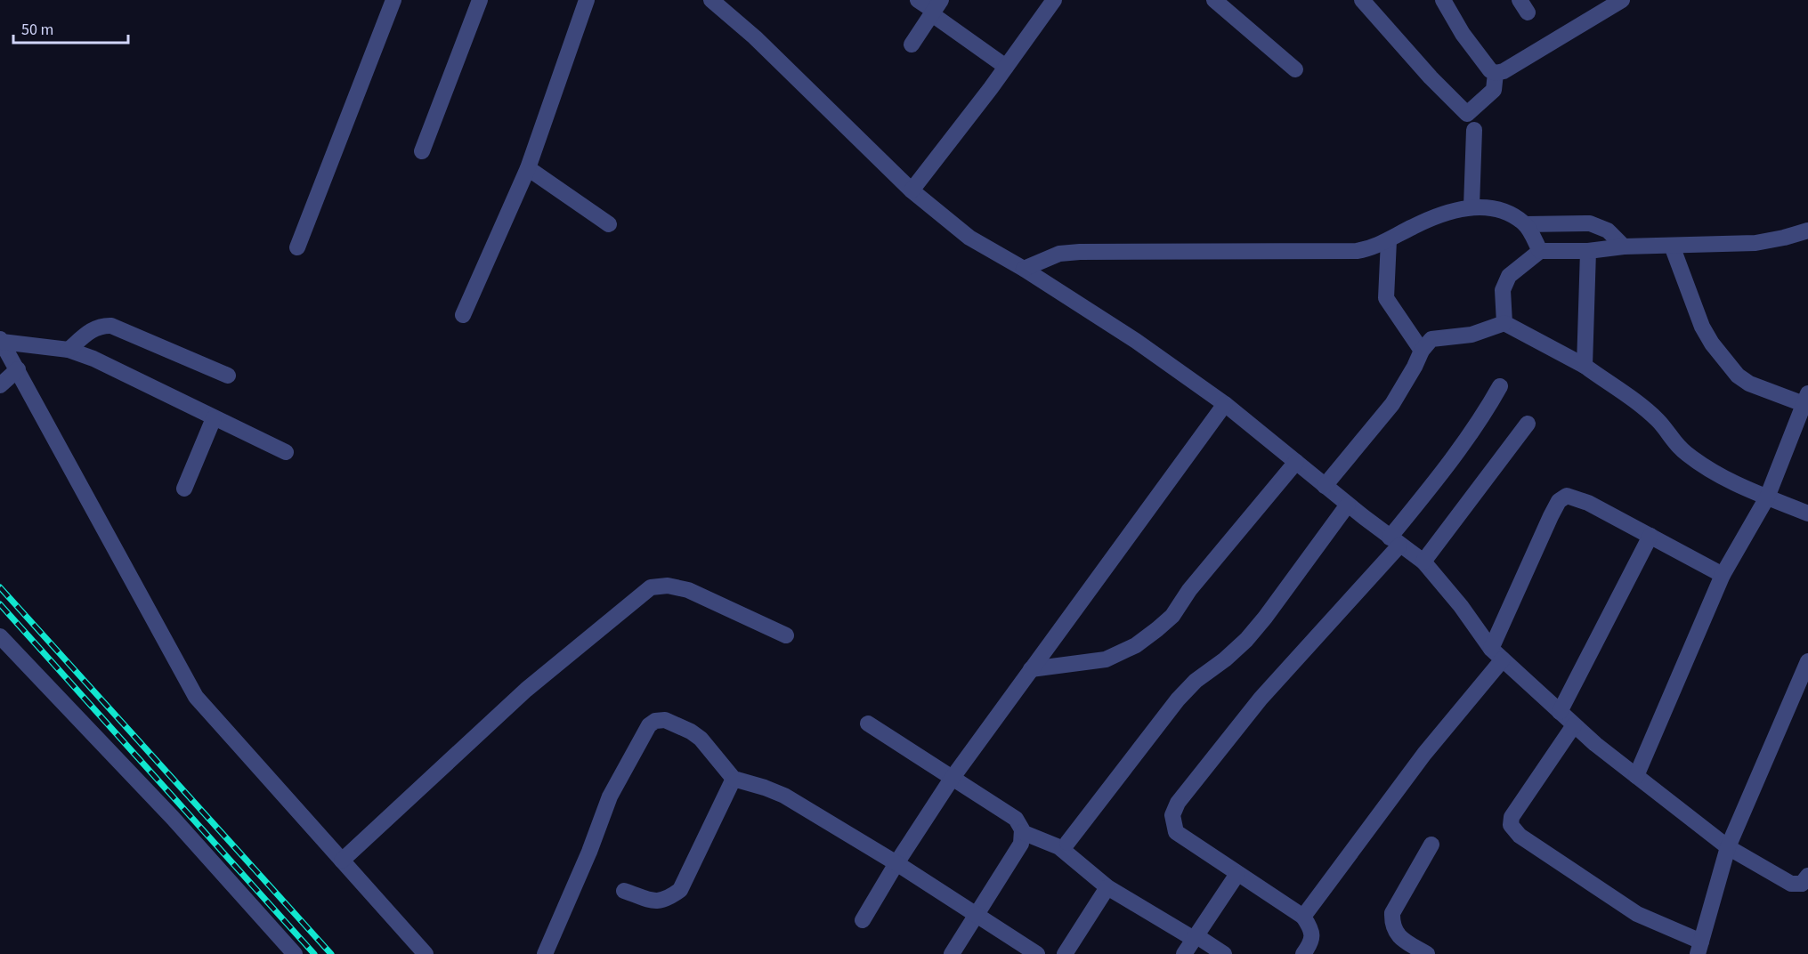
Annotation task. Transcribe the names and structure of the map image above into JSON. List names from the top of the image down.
{
  "scale_bar": "50 m"
}
